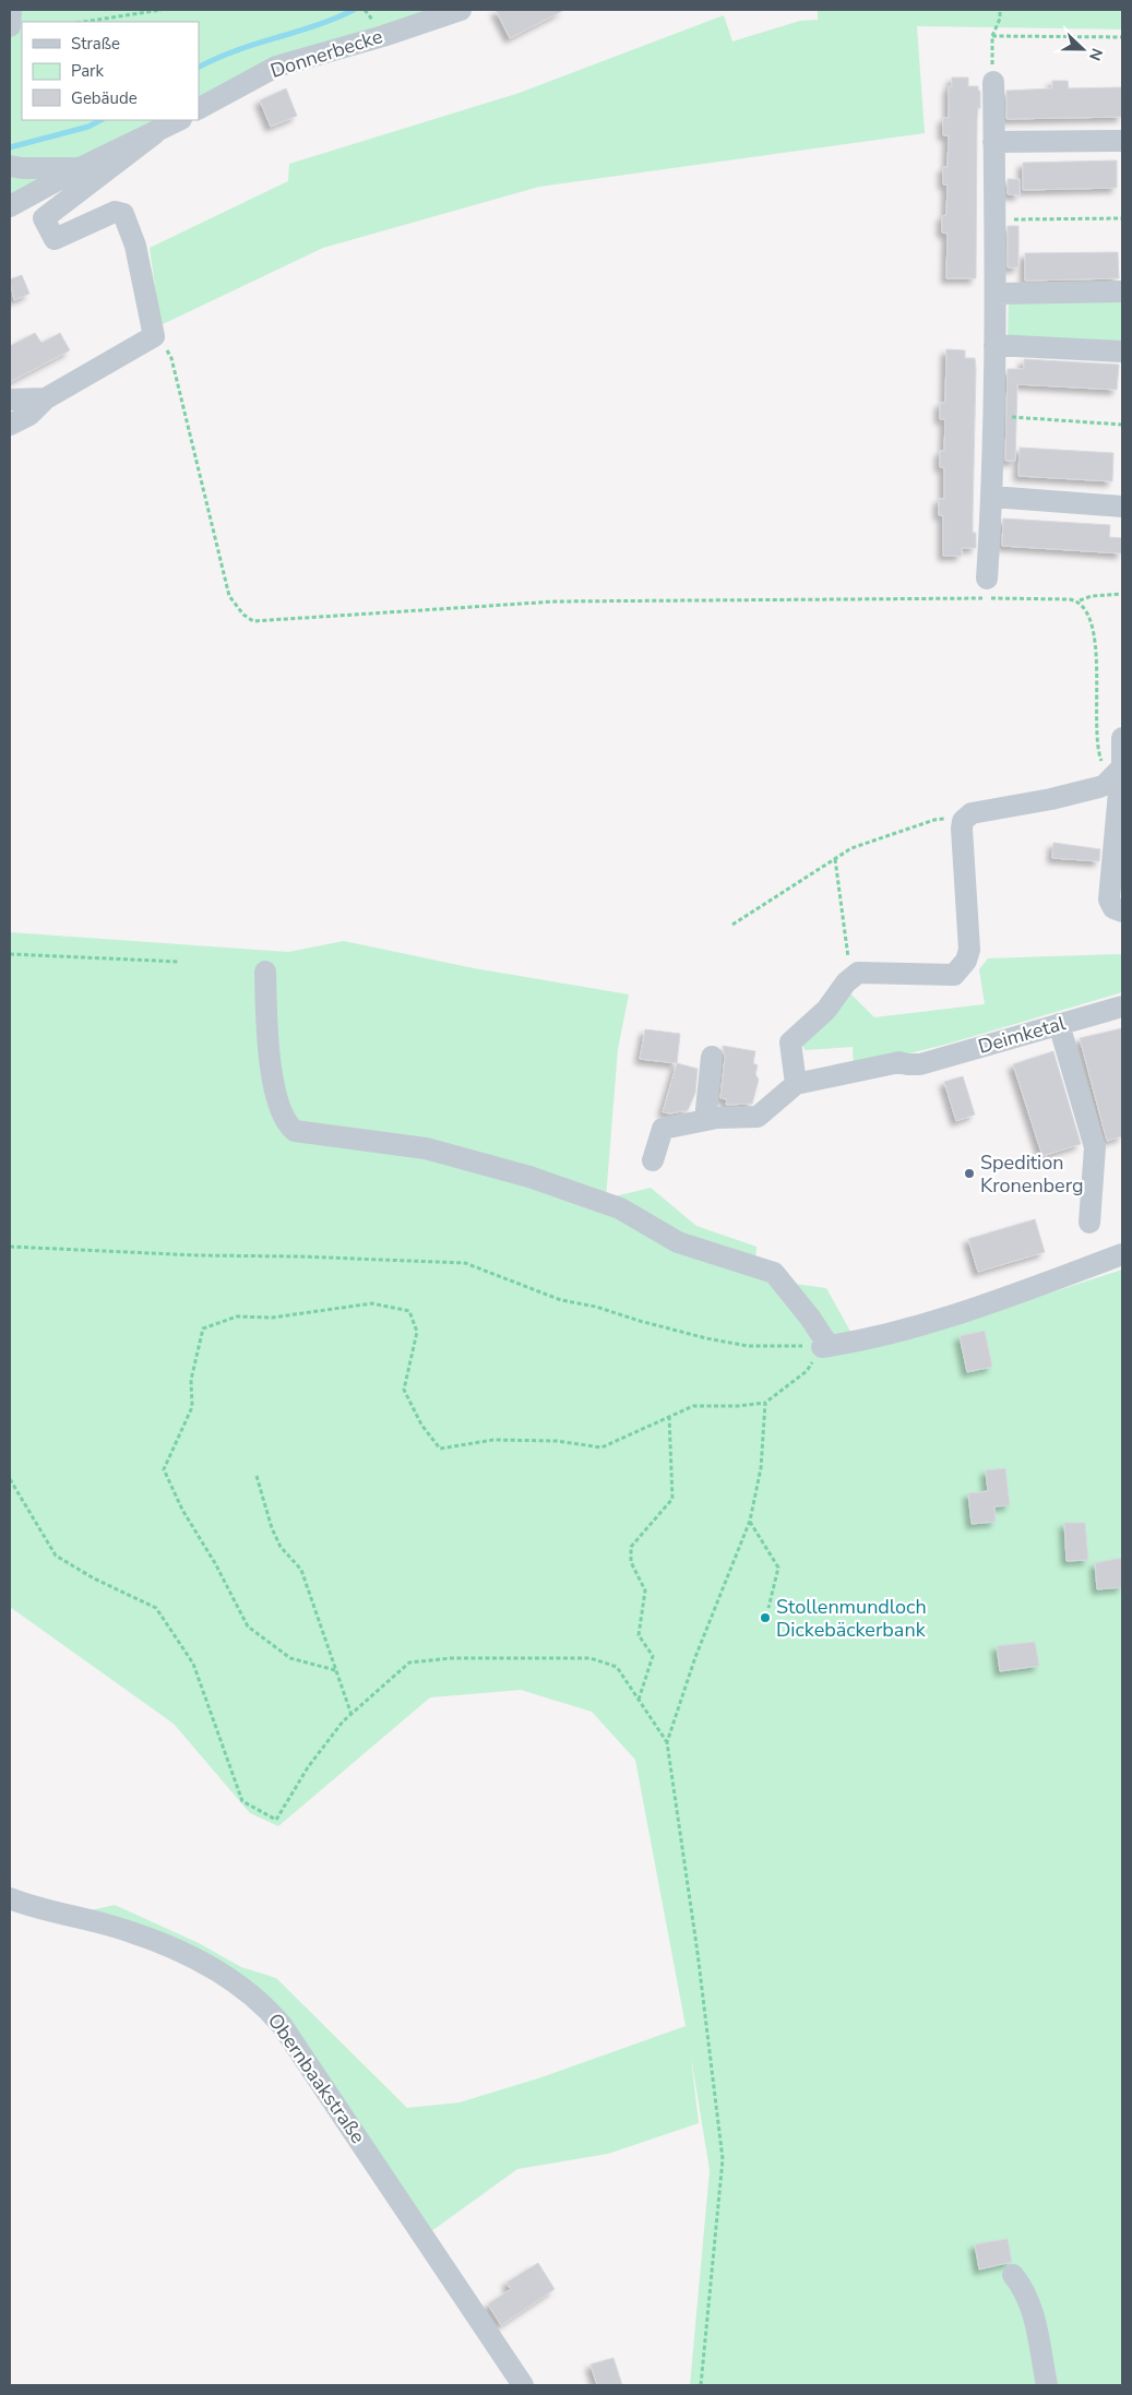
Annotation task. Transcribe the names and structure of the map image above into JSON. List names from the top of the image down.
{
  "streets": {
    "street": ["Donnerbecke", "Deimketal", "Obernbaakstraße"]
  },
  "places": ["Spedition Kronenberg", "Stollenmundloch Dickebäckerbank"],
  "legend": ["Straße", "Park", "Gebäude"],
  "north": "right"
}
